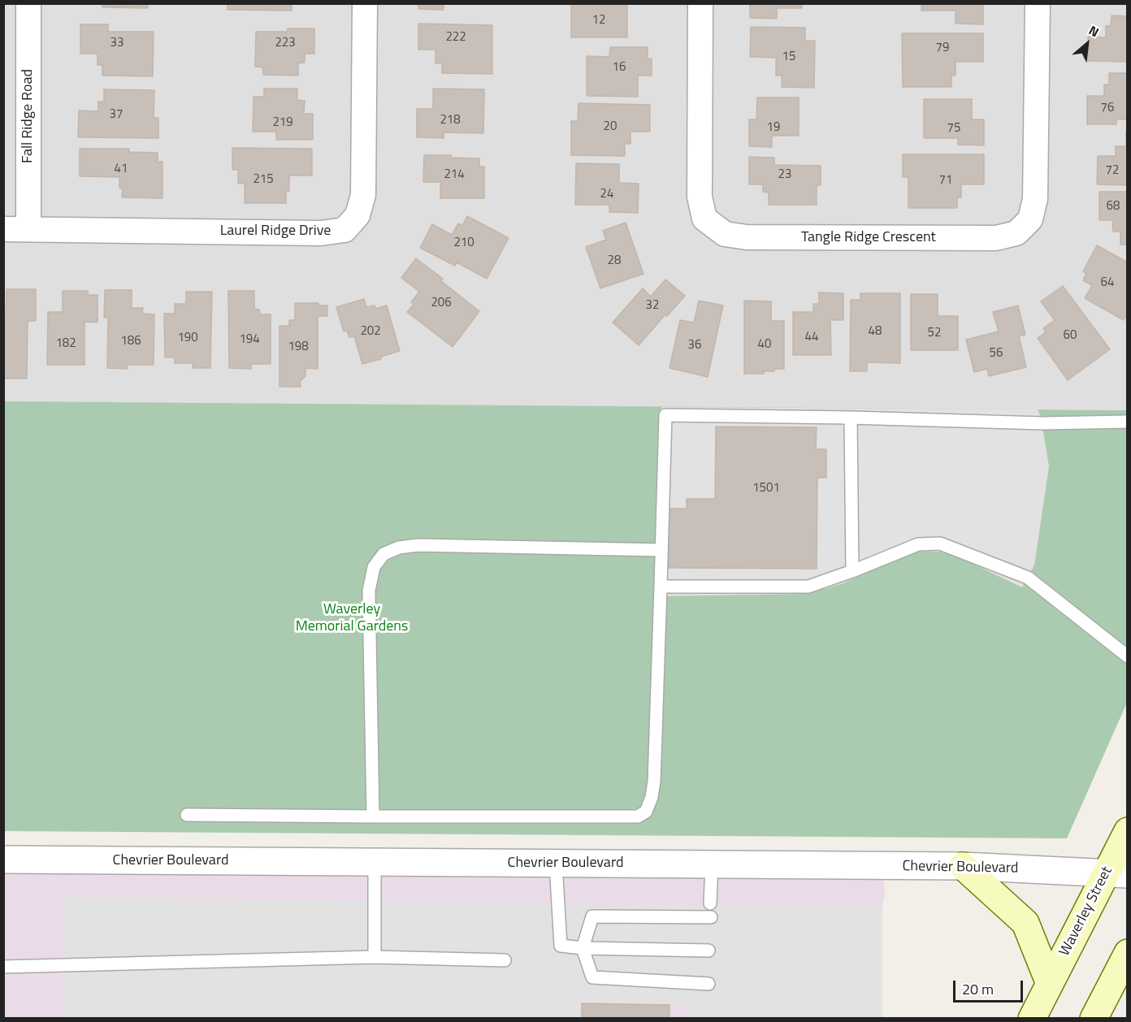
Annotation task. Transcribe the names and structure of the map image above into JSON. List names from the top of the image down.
{
  "streets": {
    "main road": ["Waverley Street"],
    "street": [
      "Fall Ridge Road",
      "Laurel Ridge Drive",
      "Tangle Ridge Crescent",
      "Chevrier Boulevard"
    ]
  },
  "crossings": [
    ["Fall Ridge Road", "Laurel Ridge Drive"],
    ["Chevrier Boulevard", "Waverley Street"]
  ],
  "parks": ["Waverley Memorial Gardens"],
  "house_numbers": [
    "12",
    "222",
    "33",
    "223",
    "79",
    "15",
    "16",
    "76",
    "37",
    "218",
    "219",
    "20",
    "19",
    "75",
    "41",
    "72",
    "214",
    "23",
    "215",
    "71",
    "24",
    "68",
    "210",
    "28",
    "64",
    "206",
    "32",
    "202",
    "48",
    "52",
    "60",
    "44",
    "190",
    "194",
    "186",
    "182",
    "40",
    "36",
    "198",
    "56",
    "1501"
  ],
  "scale_bar": "20 m",
  "north": "top right"
}
